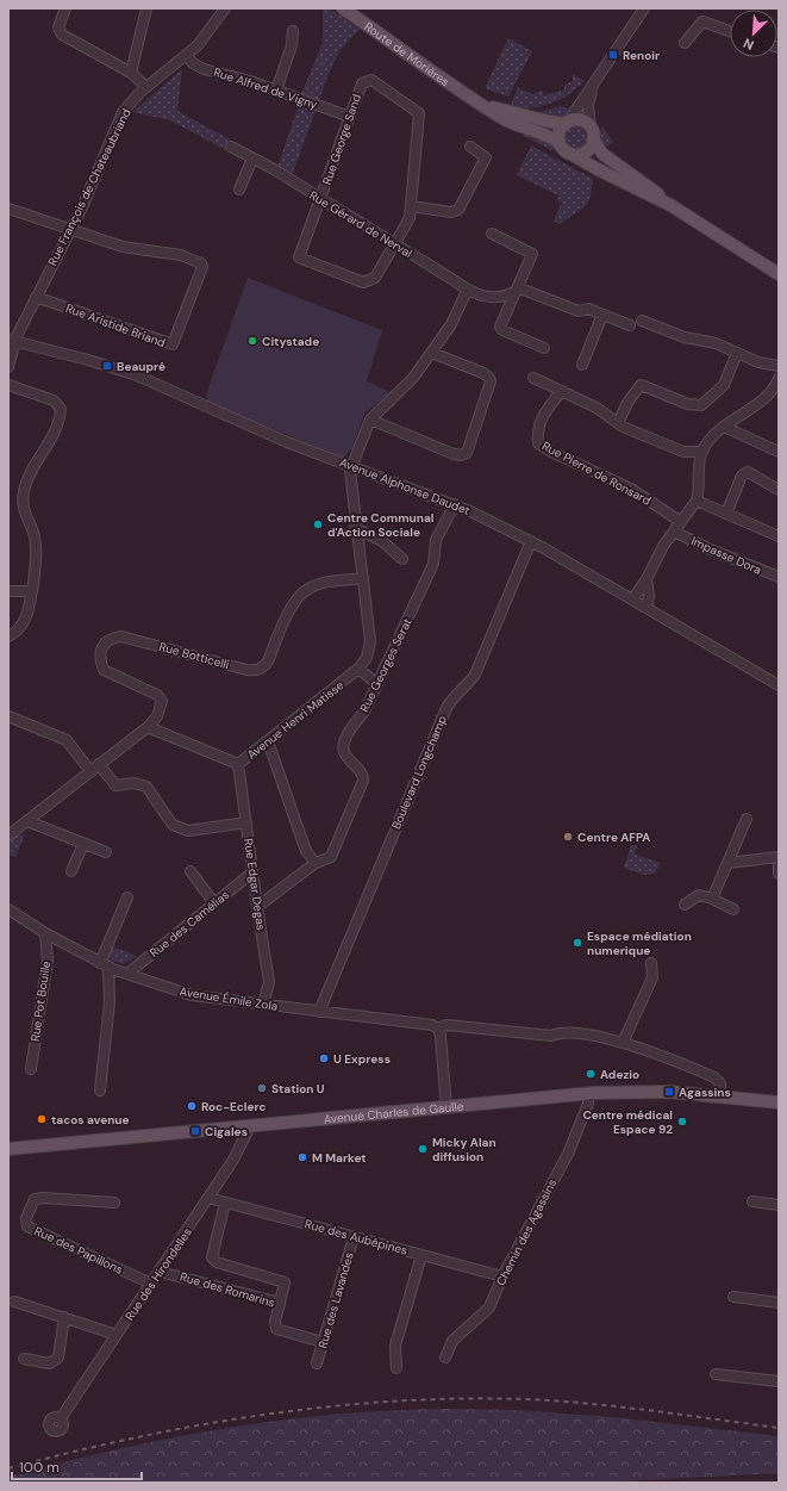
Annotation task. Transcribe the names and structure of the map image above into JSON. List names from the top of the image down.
{
  "streets": {
    "main road": ["Route de Morières", "Avenue Charles de Gaulle"],
    "street": [
      "Rue Alfred de Vigny",
      "Rue George Sand",
      "Rue François de Chateaubriand",
      "Rue Gérard de Nerval",
      "Rue Aristide Briand",
      "Rue Pierre de Ronsard",
      "Avenue Alphonse Daudet",
      "Impasse Dora",
      "Rue Botticelli",
      "Rue Georges Serat",
      "Avenue Henri Matisse",
      "Boulevard Longchamp",
      "Rue Edgar Degas",
      "Rue des Camélias",
      "Avenue Émile Zola",
      "Rue Pot Bouille",
      "Chemin des Agassins",
      "Rue des Aubépines",
      "Rue des Papillons",
      "Rue des Hirondelles",
      "Rue des Romarins",
      "Rue des Lavandes"
    ]
  },
  "crossings": [
    ["Rue Alfred de Vigny", "Rue George Sand"],
    ["Rue Alfred de Vigny", "Rue François de Chateaubriand"],
    ["Rue George Sand", "Rue Gérard de Nerval"],
    ["Rue François de Chateaubriand", "Rue Aristide Briand"],
    ["Rue François de Chateaubriand", "Avenue Alphonse Daudet"],
    ["Avenue Alphonse Daudet", "Rue Georges Serat"],
    ["Avenue Alphonse Daudet", "Avenue Henri Matisse"],
    ["Avenue Alphonse Daudet", "Boulevard Longchamp"],
    ["Rue Botticelli", "Avenue Henri Matisse"],
    ["Avenue Henri Matisse", "Rue Edgar Degas"],
    ["Boulevard Longchamp", "Avenue Émile Zola"],
    ["Rue Edgar Degas", "Rue des Camélias"],
    ["Rue Edgar Degas", "Avenue Émile Zola"],
    ["Rue des Camélias", "Avenue Émile Zola"],
    ["Avenue Émile Zola", "Rue Pot Bouille"],
    ["Avenue Émile Zola", "Avenue Charles de Gaulle"],
    ["Avenue Charles de Gaulle", "Chemin des Agassins"],
    ["Avenue Charles de Gaulle", "Rue des Hirondelles"],
    ["Chemin des Agassins", "Rue des Aubépines"],
    ["Rue des Aubépines", "Rue des Hirondelles"],
    ["Rue des Aubépines", "Rue des Lavandes"],
    ["Rue des Papillons", "Rue des Hirondelles"],
    ["Rue des Hirondelles", "Rue des Romarins"],
    ["Rue des Romarins", "Rue des Lavandes"]
  ],
  "places": {
    "transit": [
      "Renoir",
      "Beaupré",
      "Agassins",
      "Cigales"
    ],
    "other": [
      "Citystade",
      "Centre Communal d'Action Sociale",
      "Centre AFPA",
      "Espace médiation numerique",
      "U Express",
      "Adezio",
      "Station U",
      "Roc-Eclerc",
      "tacos avenue",
      "Centre médical Espace 92",
      "Micky Alan diffusion",
      "M Market"
    ]
  },
  "scale_bar": "100 m",
  "north": "bottom left"
}
